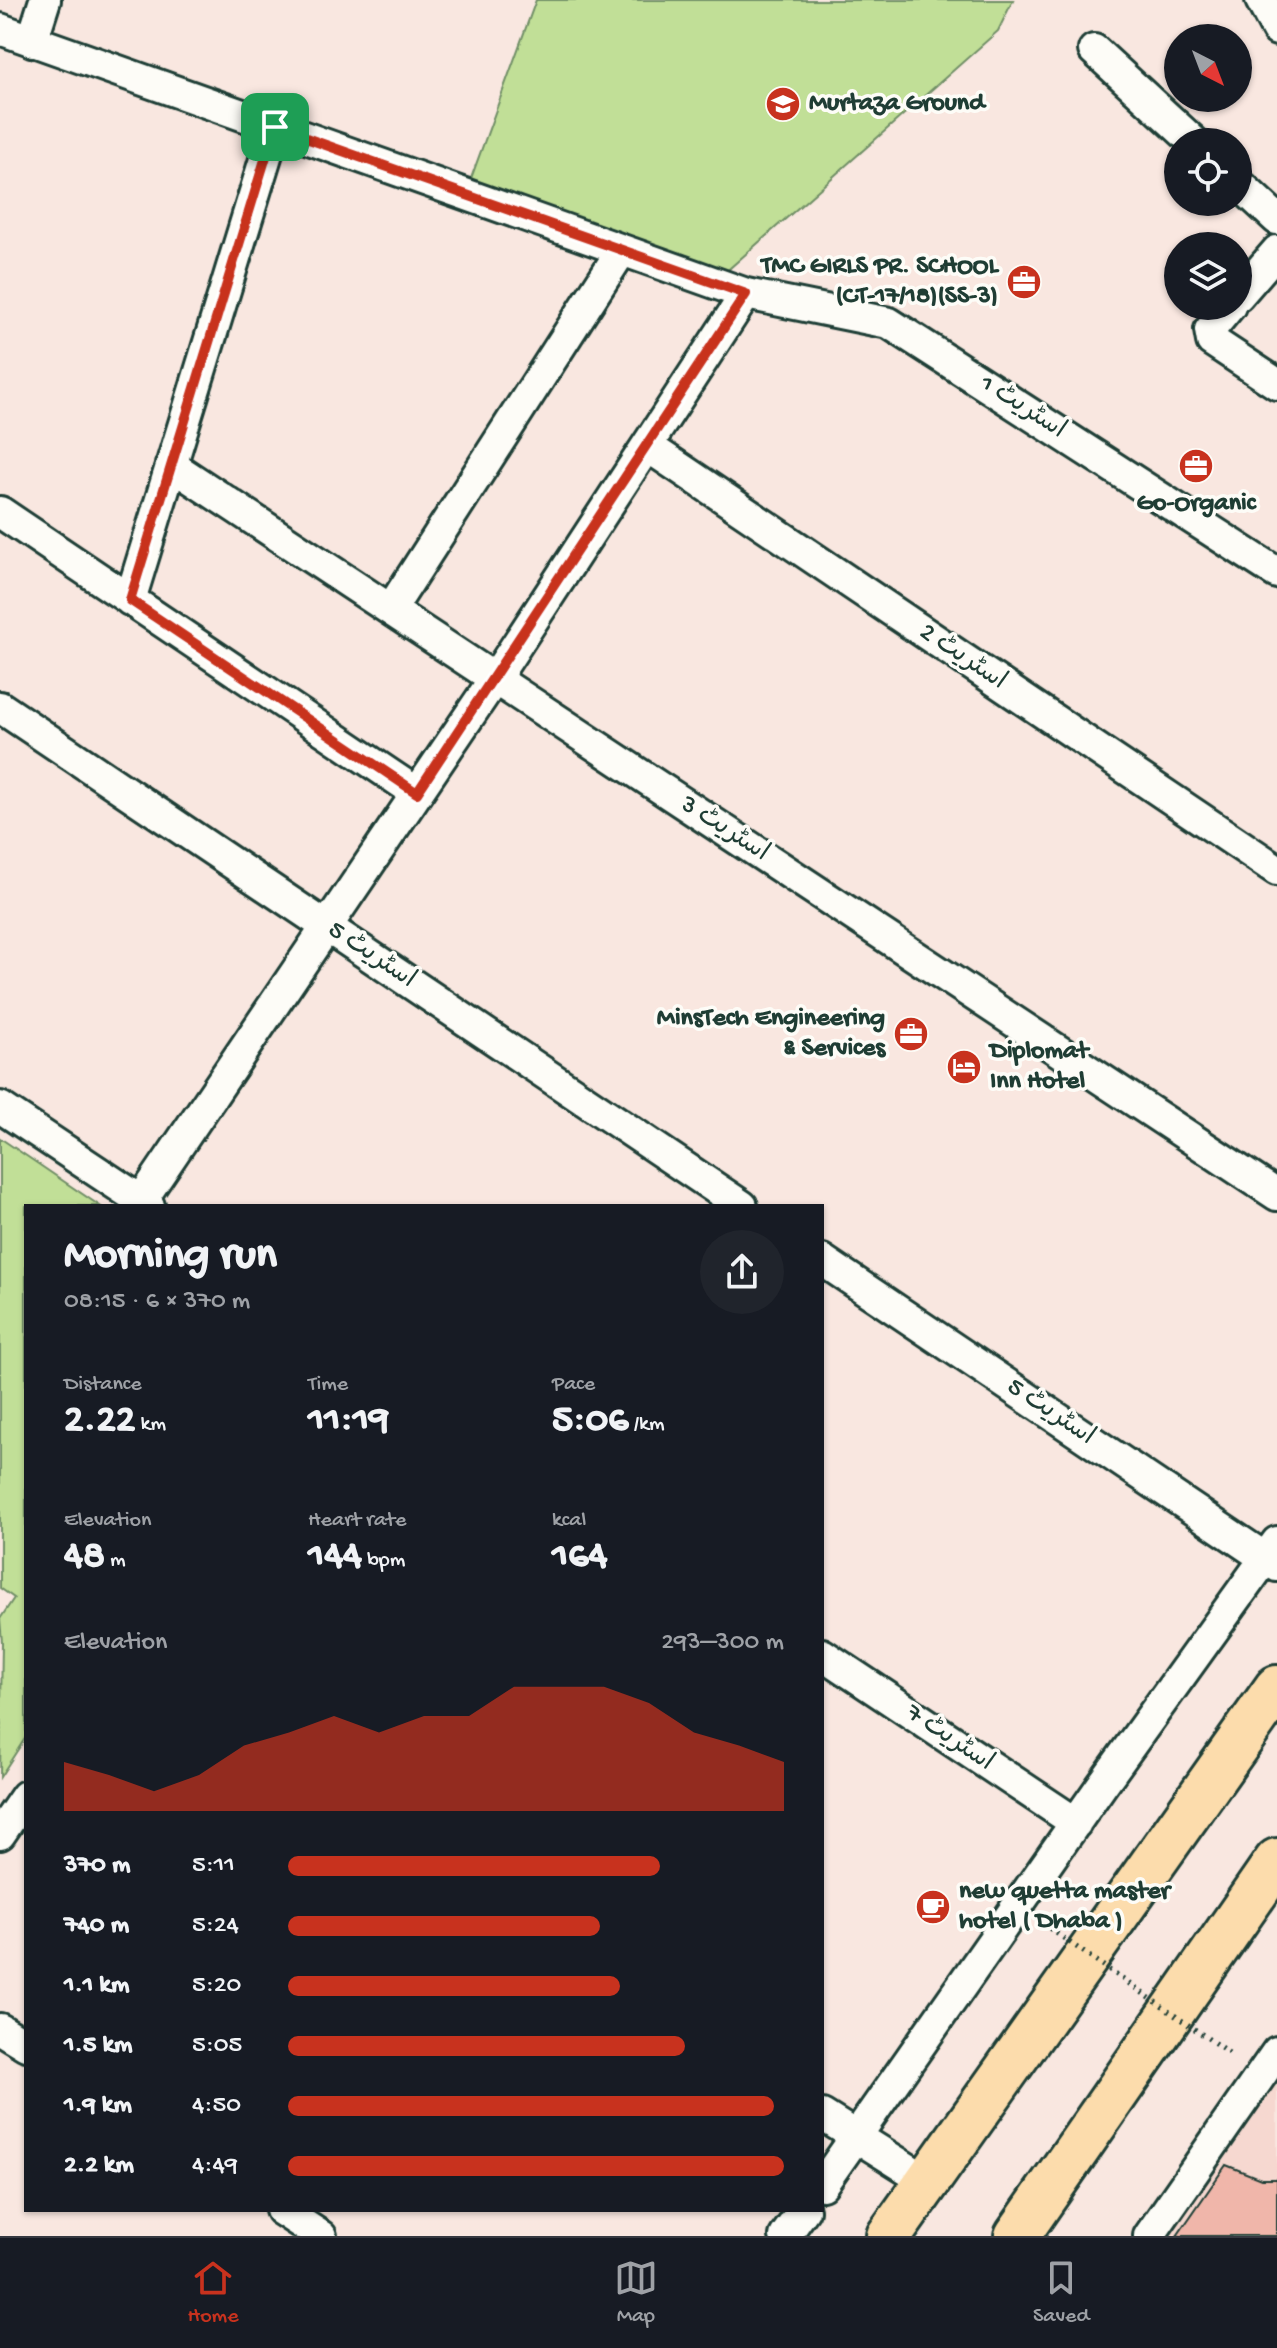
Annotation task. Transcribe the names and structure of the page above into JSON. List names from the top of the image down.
{
  "streets": {
    "street": [
      "اسٹریٹ 1",
      "اسٹریٹ 2",
      "اسٹریٹ 3",
      "اسٹریٹ 5",
      "اسٹریٹ 7"
    ]
  },
  "places": {
    "school or university": ["Murtaza Ground"],
    "office": ["TMC GIRLS PR. SCHOOL (CT-17/18)(SS-3)", "Go-Organic", "MinsTech Engineering & Services"],
    "hotel": ["Diplomat Inn Hotel"],
    "cafe": ["new quetta master hotel ( Dhaba )"]
  },
  "north": "bottom right",
  "page": {
    "heading": ["Morning run", "08:15 · 6 × 370 m"],
    "stats": [
      ["Distance", "2.22 km"],
      ["Time", "11:19"],
      ["Pace", "5:06 /km"],
      ["Elevation", "48 m"],
      ["Heart rate", "144 bpm"],
      ["kcal", "164"]
    ],
    "chart": ["Elevation", "293–300 m"],
    "list": [
      {
        "name": "370 m",
        "note": "5:11"
      },
      {
        "name": "740 m",
        "note": "5:24"
      },
      {
        "name": "1.1 km",
        "note": "5:20"
      },
      {
        "name": "1.5 km",
        "note": "5:05"
      },
      {
        "name": "1.9 km",
        "note": "4:50"
      },
      {
        "name": "2.2 km",
        "note": "4:49"
      }
    ],
    "tabs": ["Home", "Map", "Saved"]
  }
}
